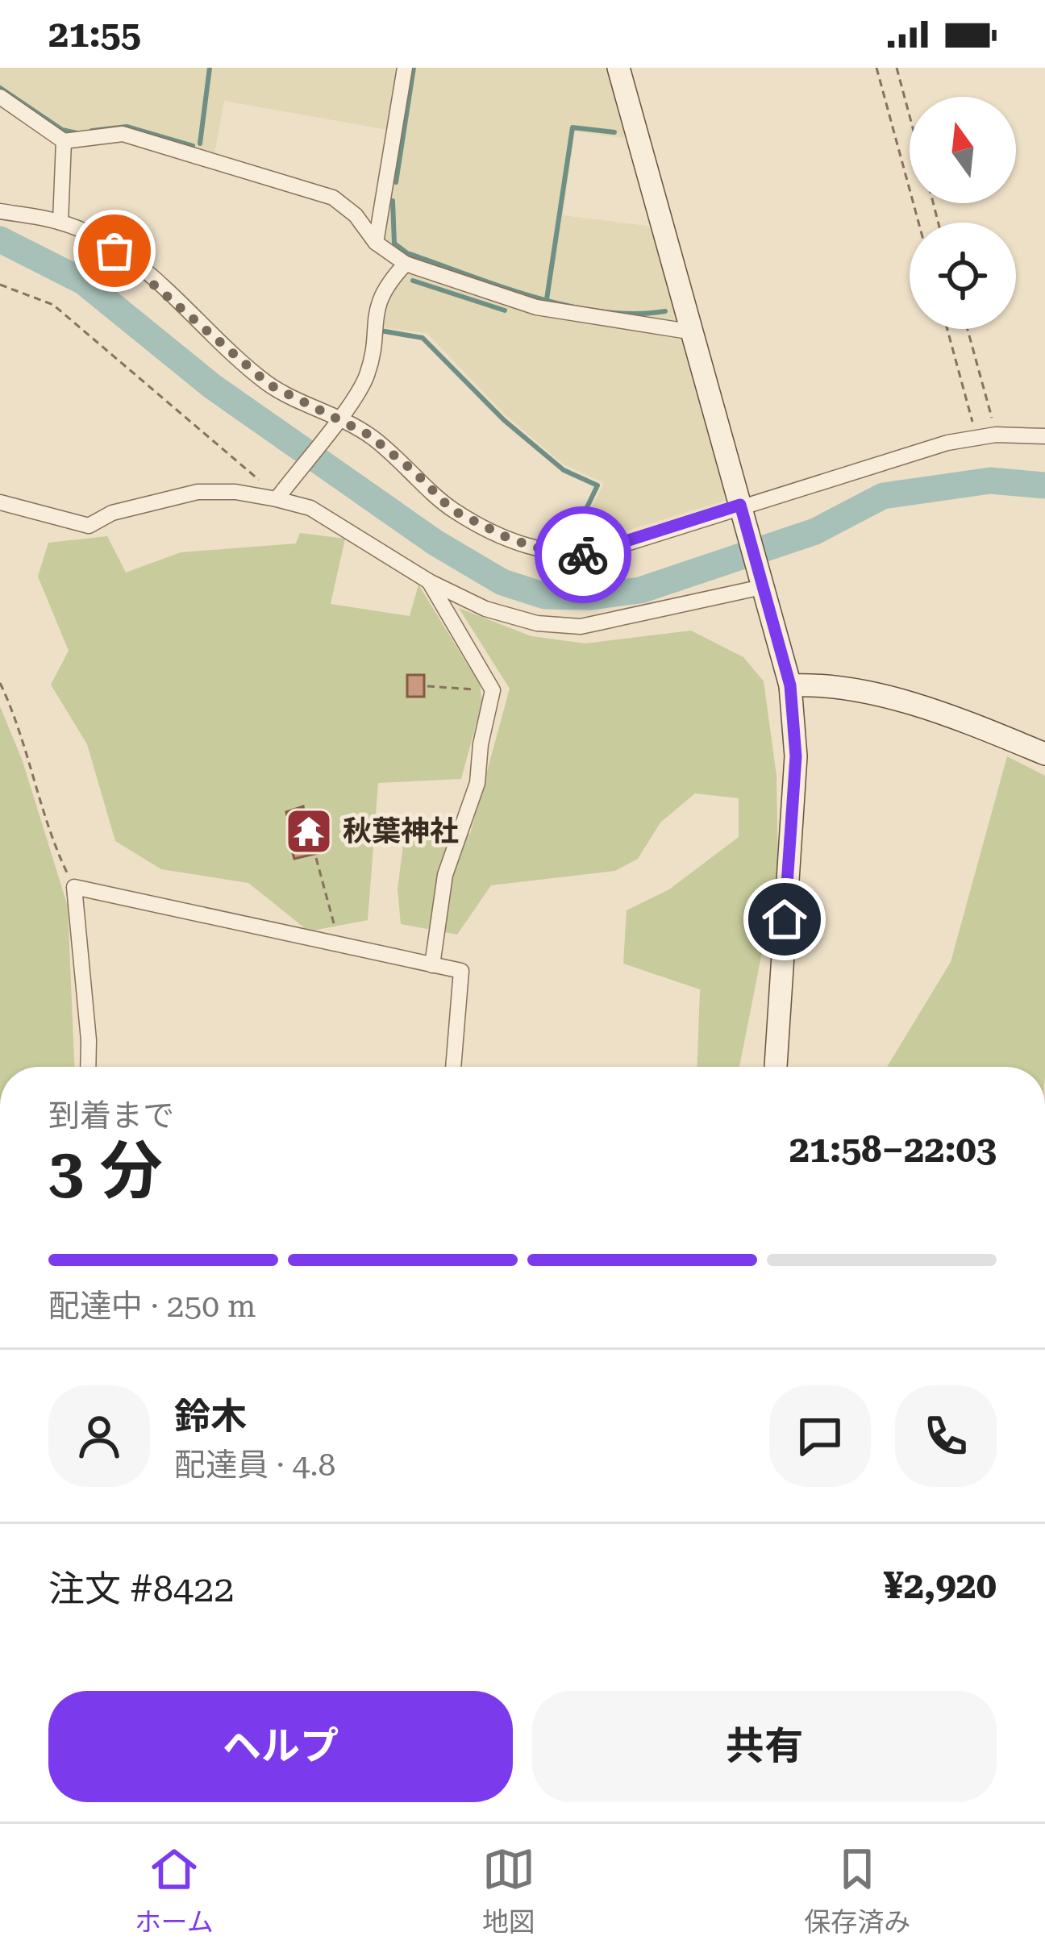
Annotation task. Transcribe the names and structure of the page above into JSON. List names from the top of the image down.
{
  "places": {
    "temple": ["秋葉神社"]
  },
  "north": "top",
  "page": {
    "status": "21:55",
    "heading": ["3 分", "到着まで", "21:58–22:03"],
    "panel": [
      "鈴木",
      "配達員 · 4.8",
      "注文 #8422",
      "¥2,920"
    ],
    "bar": "配達中 · 250 m",
    "buttons": ["ヘルプ", "共有"],
    "tabs": ["ホーム", "地図", "保存済み"]
  }
}
